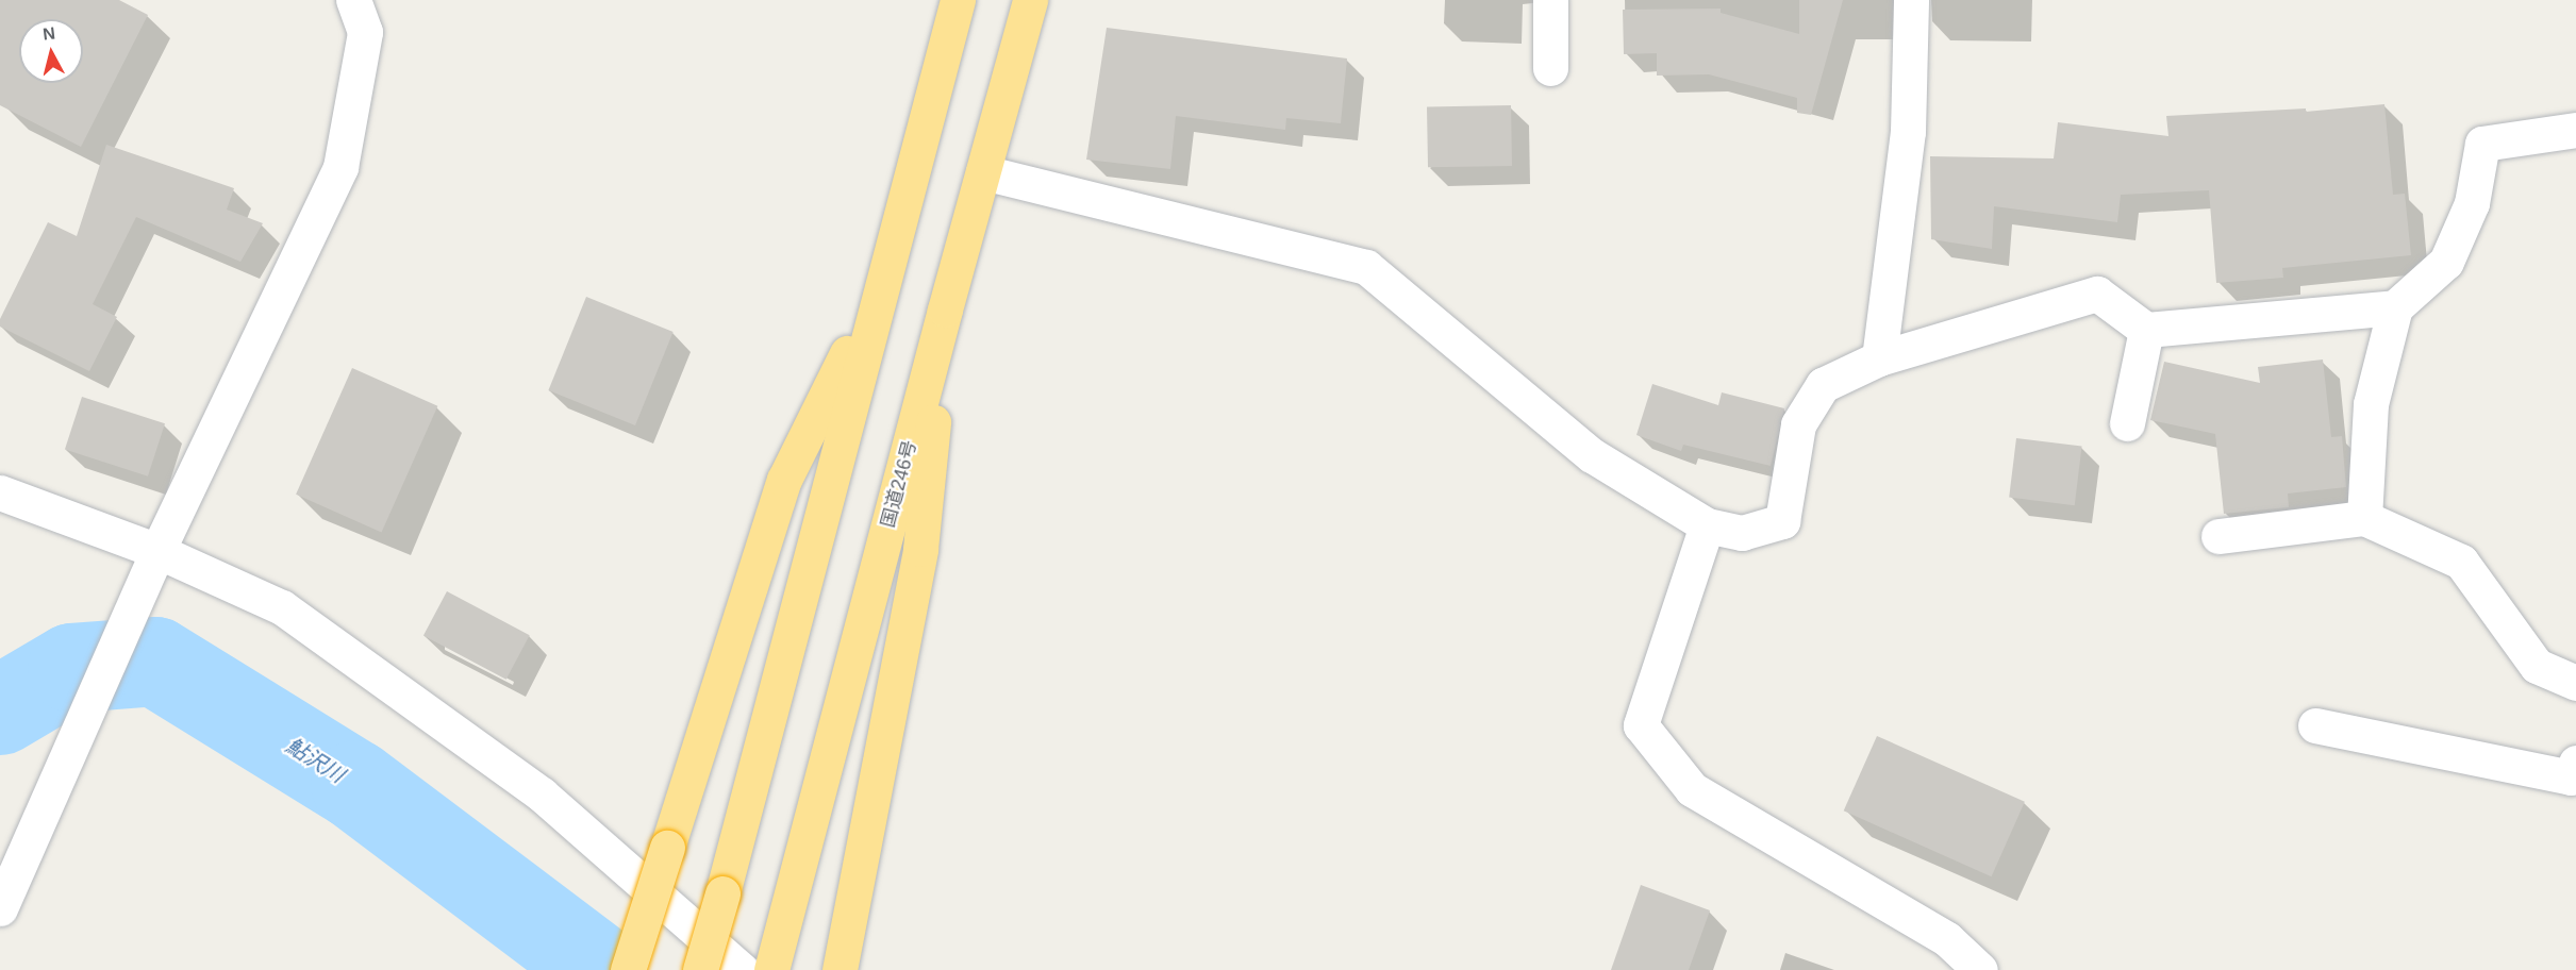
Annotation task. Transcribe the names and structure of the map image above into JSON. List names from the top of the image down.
{
  "streets": {
    "highway": ["国道246号"]
  },
  "water": ["鮎沢川"],
  "north": "top"
}
